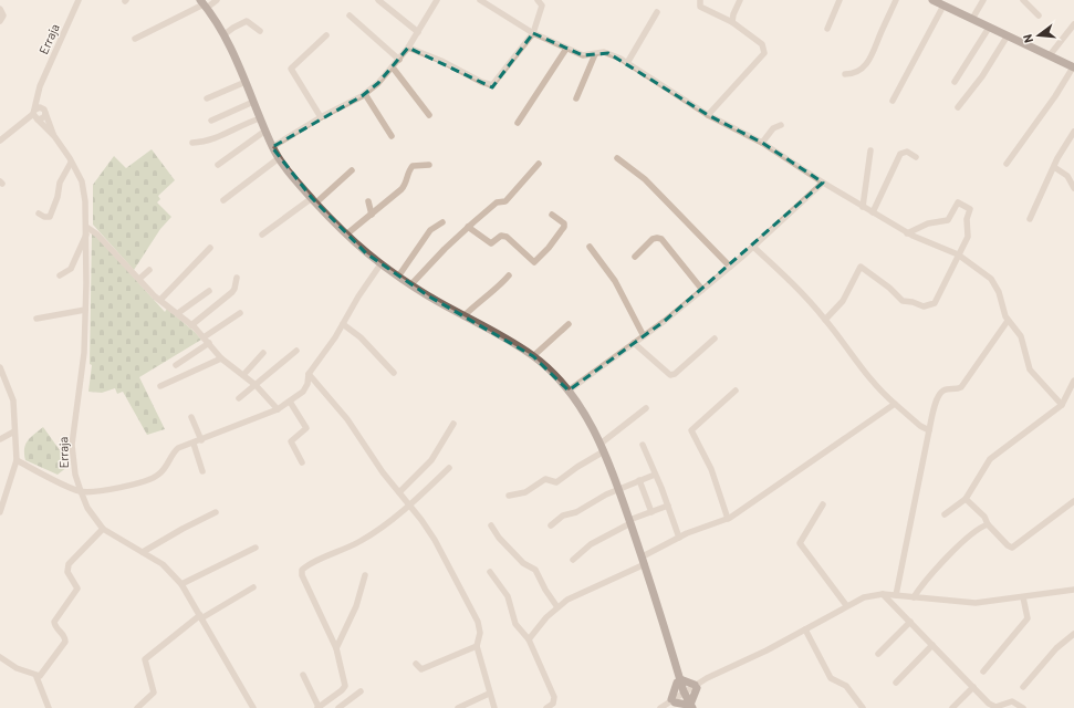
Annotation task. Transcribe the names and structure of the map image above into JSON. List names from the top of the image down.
{
  "streets": {
    "street": ["Erraja"]
  },
  "north": "left"
}
